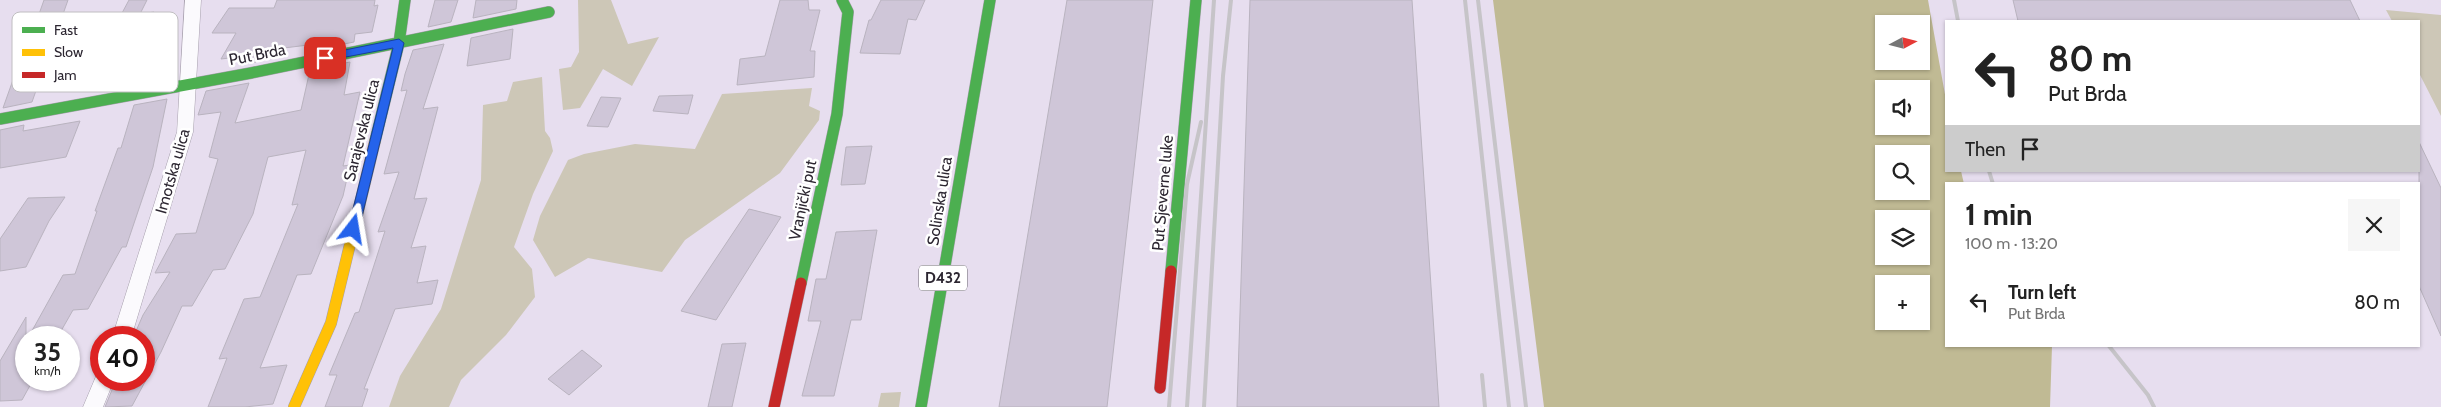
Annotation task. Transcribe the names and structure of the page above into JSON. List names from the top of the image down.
{
  "streets": {
    "street": [
      "Put Brda",
      "Sarajevska ulica",
      "Imotska ulica",
      "Put Sjeverne luke",
      "Vranjički put",
      "Solinska ulica",
      "D432"
    ]
  },
  "crossings": [
    ["Put Brda", "Sarajevska ulica"],
    ["Put Brda", "Imotska ulica"]
  ],
  "legend": ["Fast", "Slow", "Jam"],
  "north": "right",
  "page": {
    "map_buttons": "+",
    "turn": ["80 m", "Put Brda"],
    "then": "Then",
    "heading": ["1 min", "100 m · 13:20"],
    "list": [
      {
        "name": "Turn left",
        "note": "Put Brda",
        "value": "80 m"
      }
    ],
    "speed": "35 km/h",
    "limit": "40"
  }
}
